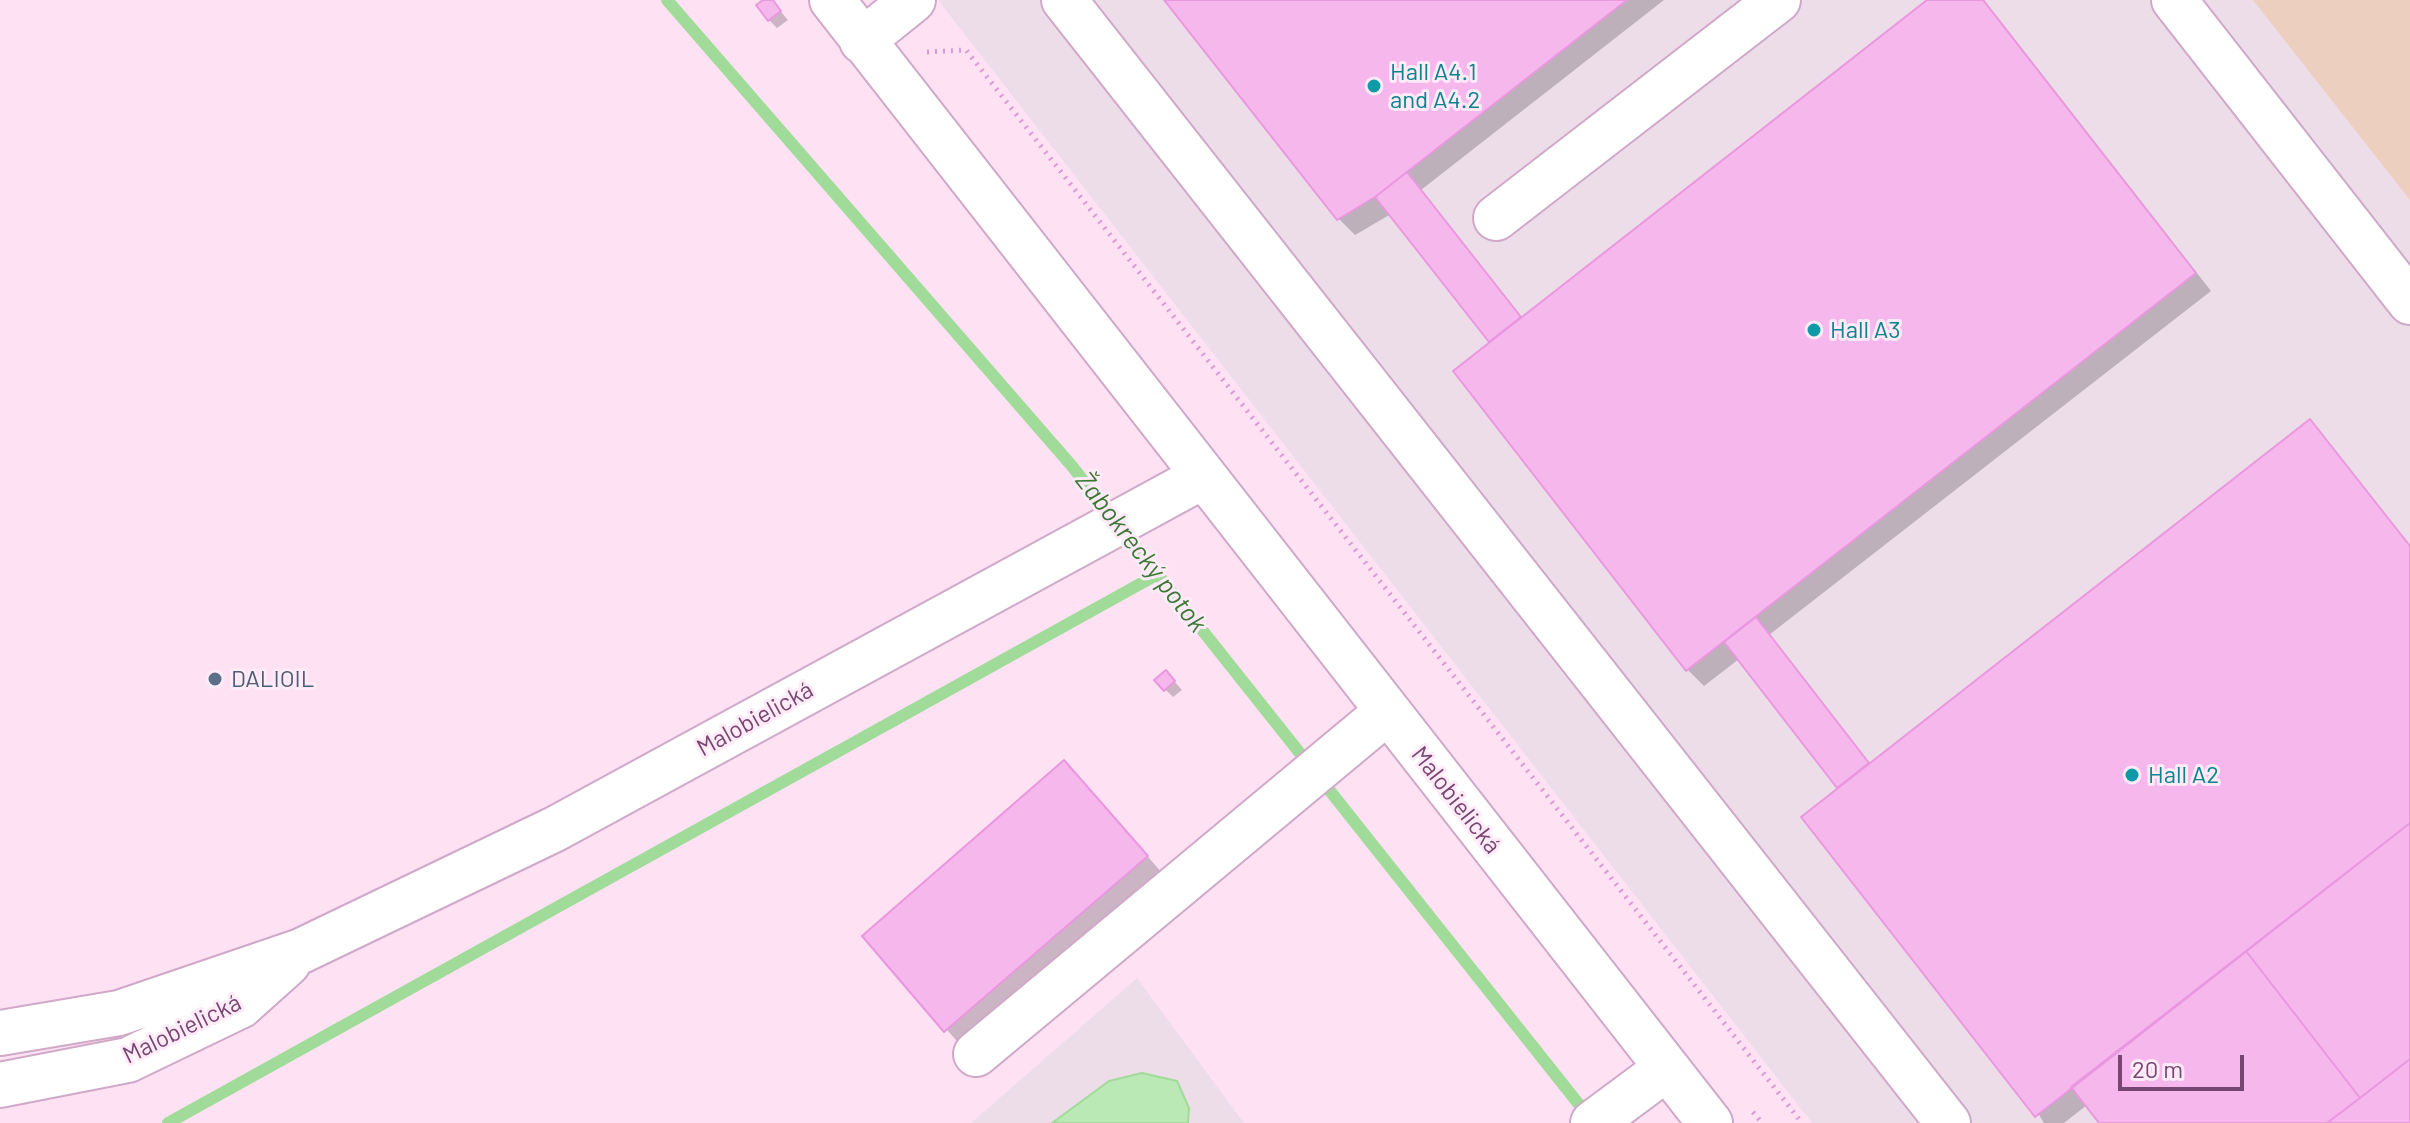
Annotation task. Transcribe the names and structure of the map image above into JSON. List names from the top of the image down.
{
  "streets": {
    "lane": ["Malobielická"]
  },
  "water": ["Žabokrecký potok"],
  "places": [
    "Hall A4.1 and A4.2",
    "Hall A3",
    "DALIOIL",
    "Hall A2"
  ],
  "scale_bar": "20 m"
}
